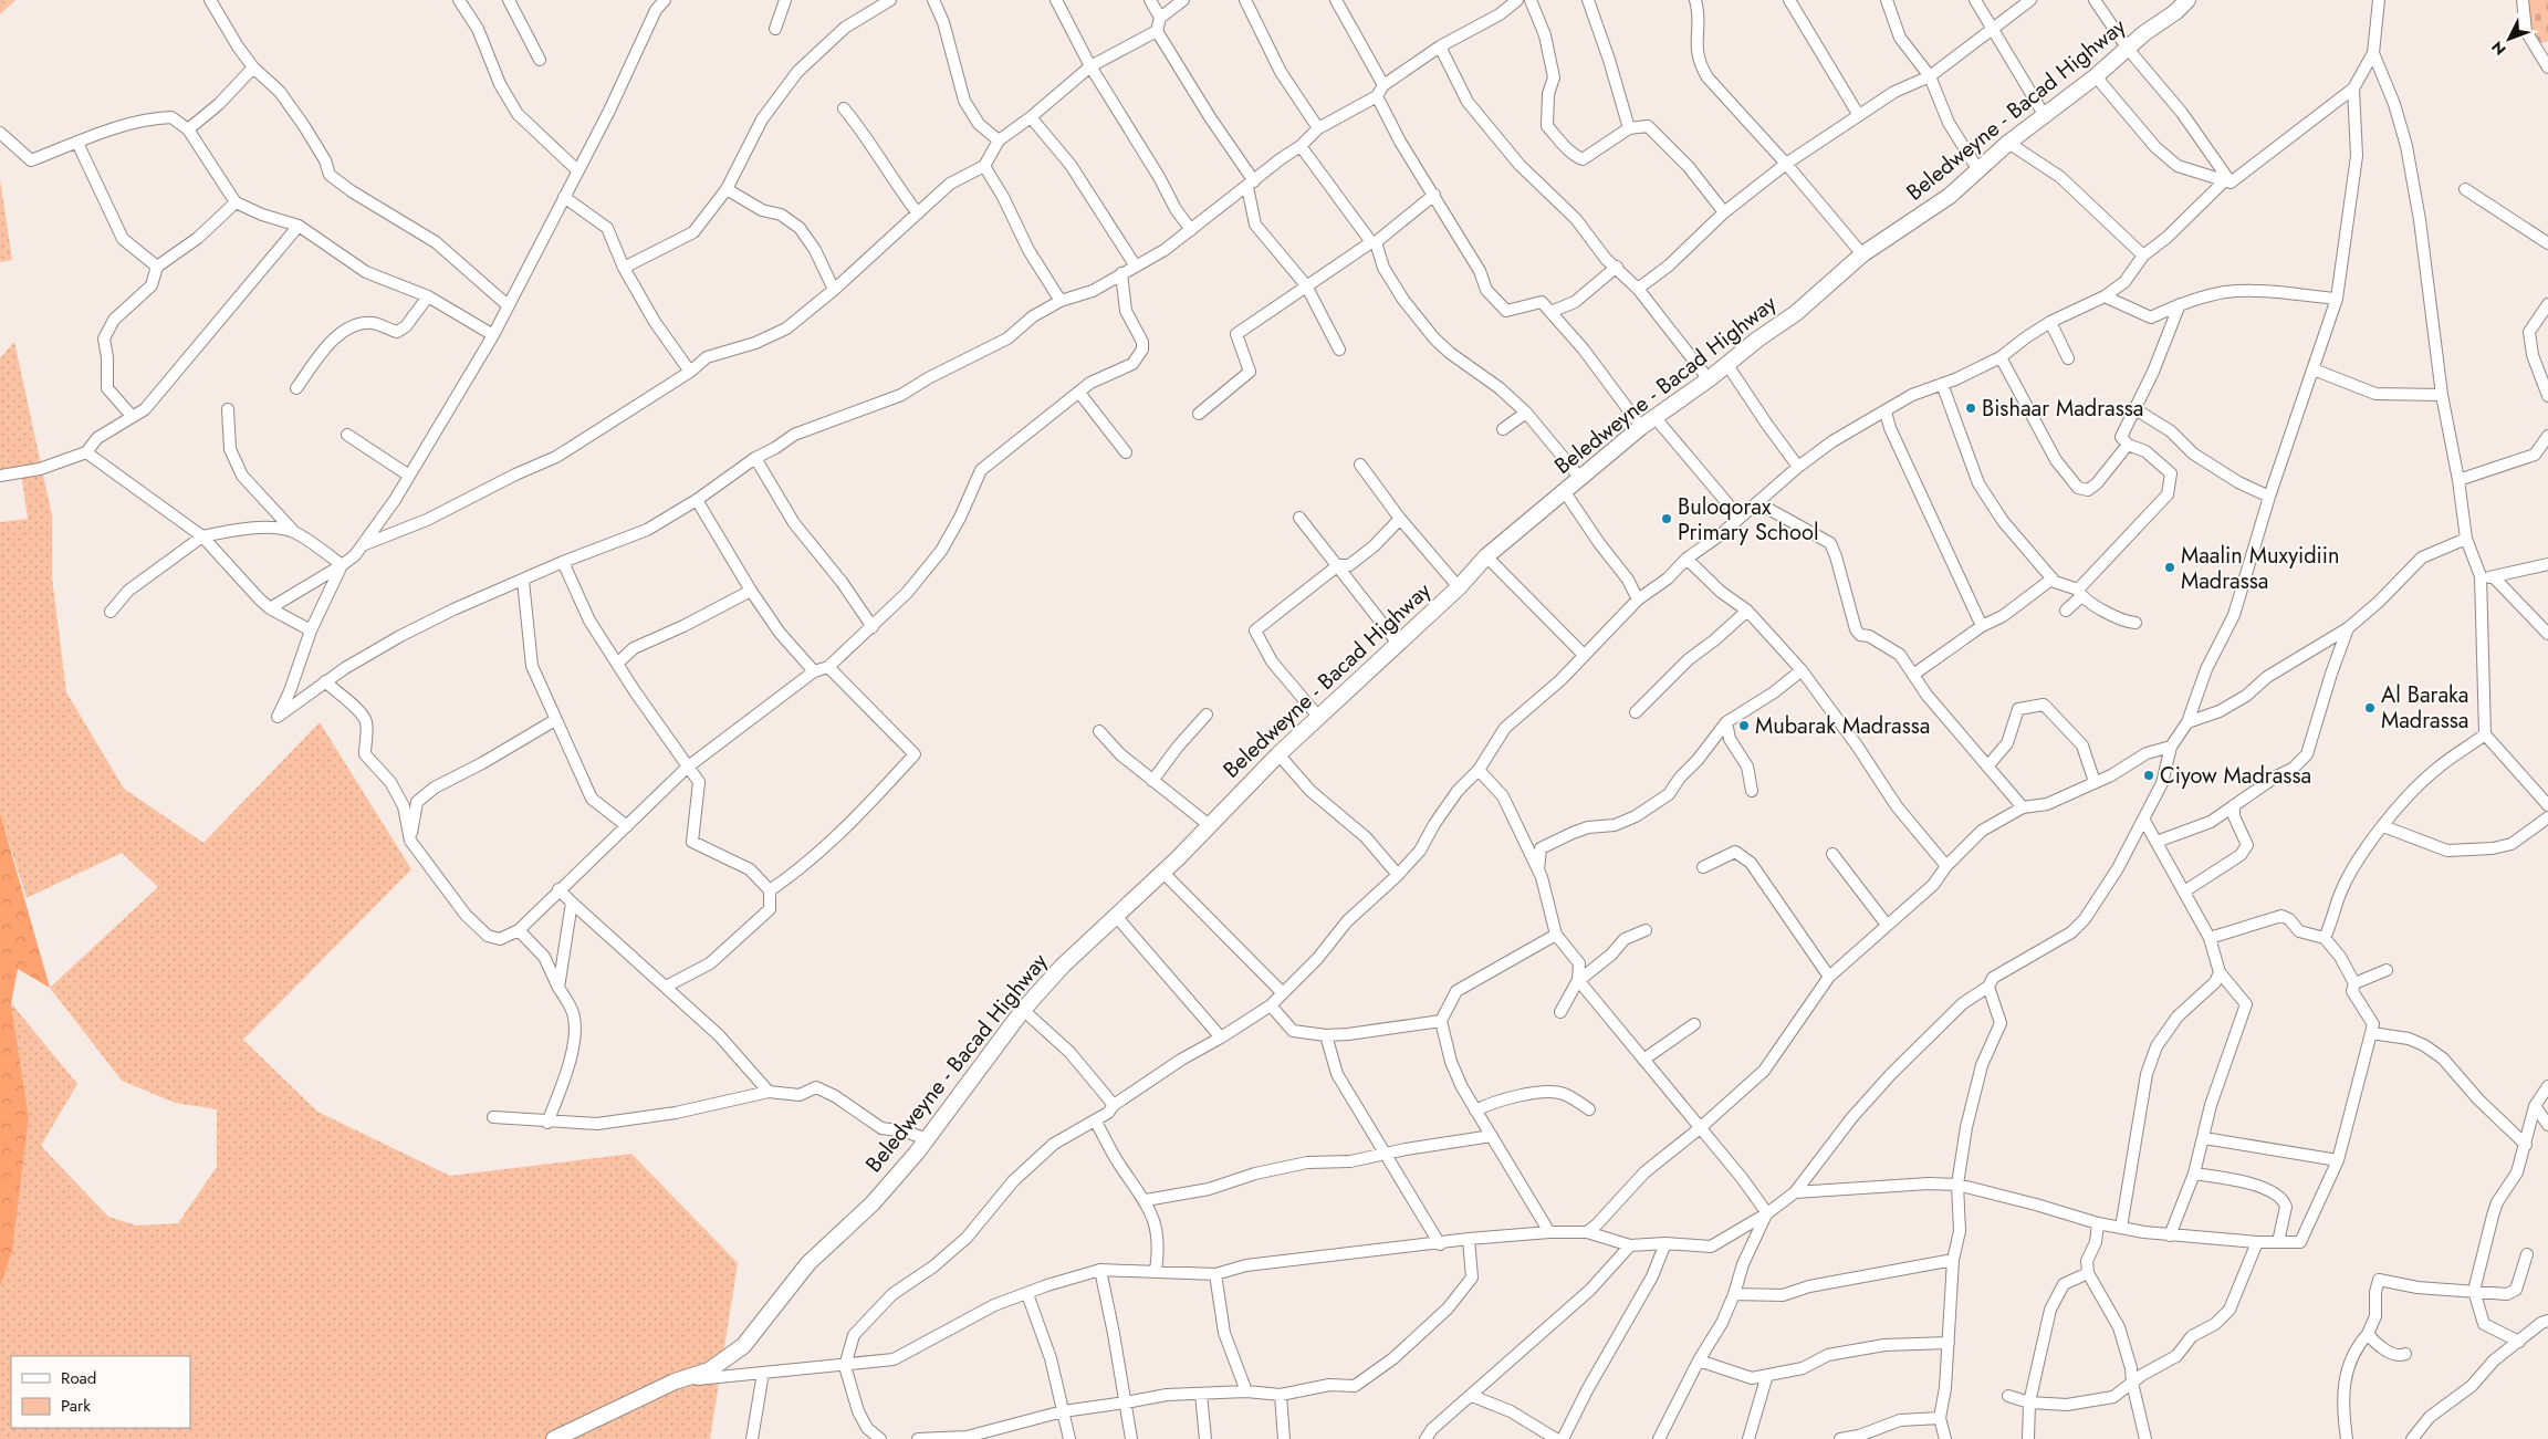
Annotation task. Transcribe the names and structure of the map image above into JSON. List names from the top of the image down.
{
  "streets": {
    "street": ["Beledweyne - Bacad Highway"]
  },
  "places": [
    "Bishaar Madrassa",
    "Buloqorax Primary School",
    "Maalin Muxyidiin Madrassa",
    "Al Baraka Madrassa",
    "Mubarak Madrassa",
    "Ciyow Madrassa"
  ],
  "legend": ["Road", "Park"],
  "north": "bottom left"
}
